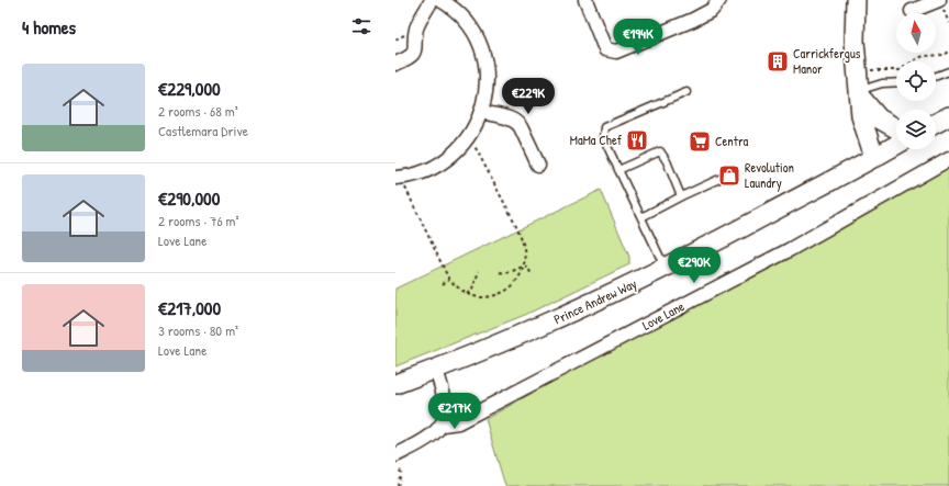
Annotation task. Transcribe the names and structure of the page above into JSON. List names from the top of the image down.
{
  "streets": {
    "street": ["Prince Andrew Way", "Love Lane"]
  },
  "places": {
    "building": ["Carrickfergus Manor"],
    "restaurant": ["MaMa Chef"],
    "supermarket": ["Centra"],
    "shop": ["Revolution Laundry"]
  },
  "north": "top",
  "page": {
    "heading": "4 homes",
    "price": [
      "€194K",
      "€229K",
      "€290K",
      "€217K"
    ],
    "list": [
      {
        "name": "€229,000",
        "note": "2 rooms · 68 m² · Castlemara Drive"
      },
      {
        "name": "€290,000",
        "note": "2 rooms · 76 m² · Love Lane"
      },
      {
        "name": "€217,000",
        "note": "3 rooms · 80 m² · Love Lane"
      }
    ]
  }
}
